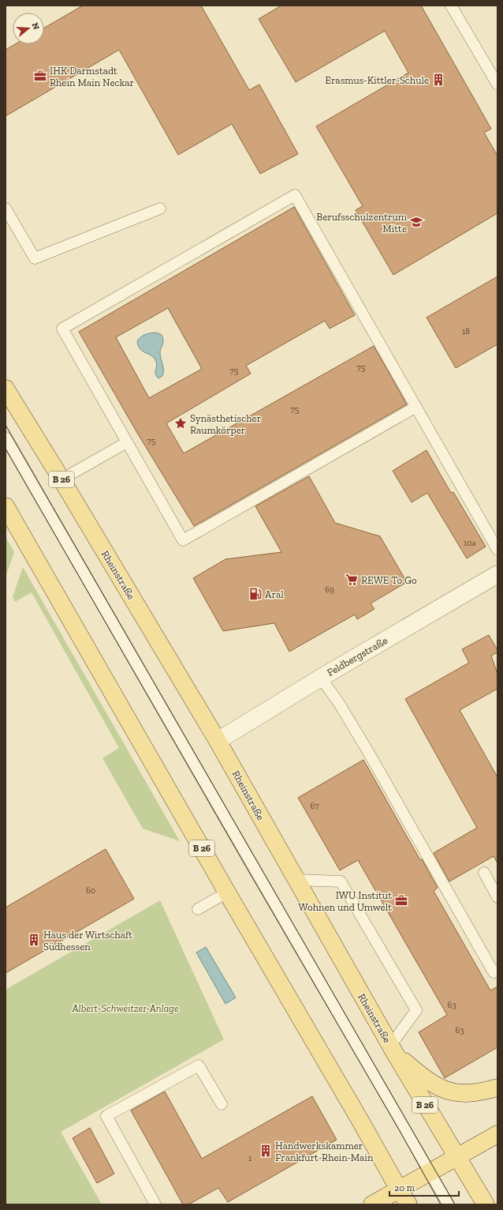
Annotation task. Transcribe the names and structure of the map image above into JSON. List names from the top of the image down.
{
  "streets": {
    "main road": ["B 26", "Rheinstraße"],
    "street": ["Feldbergstraße"]
  },
  "crossings": [
    ["Rheinstraße", "Feldbergstraße"]
  ],
  "parks": ["Albert-Schweitzer-Anlage"],
  "places": {
    "office": ["IHK Darmstadt Rhein Main Neckar", "IWU Institut Wohnen und Umwelt"],
    "building": ["Erasmus-Kittler-Schule", "Haus der Wirtschaft Südhessen", "Handwerkskammer Frankfurt-Rhein-Main"],
    "school or university": ["Berufsschulzentrum Mitte"],
    "place": ["Synästhetischer Raumkörper"],
    "supermarket": ["REWE To Go"],
    "fuel station": ["Aral"]
  },
  "house_numbers": [
    "18",
    "75",
    "75",
    "75",
    "75",
    "10a",
    "69",
    "67",
    "60",
    "63",
    "63",
    "1"
  ],
  "scale_bar": "20 m",
  "north": "right"
}
